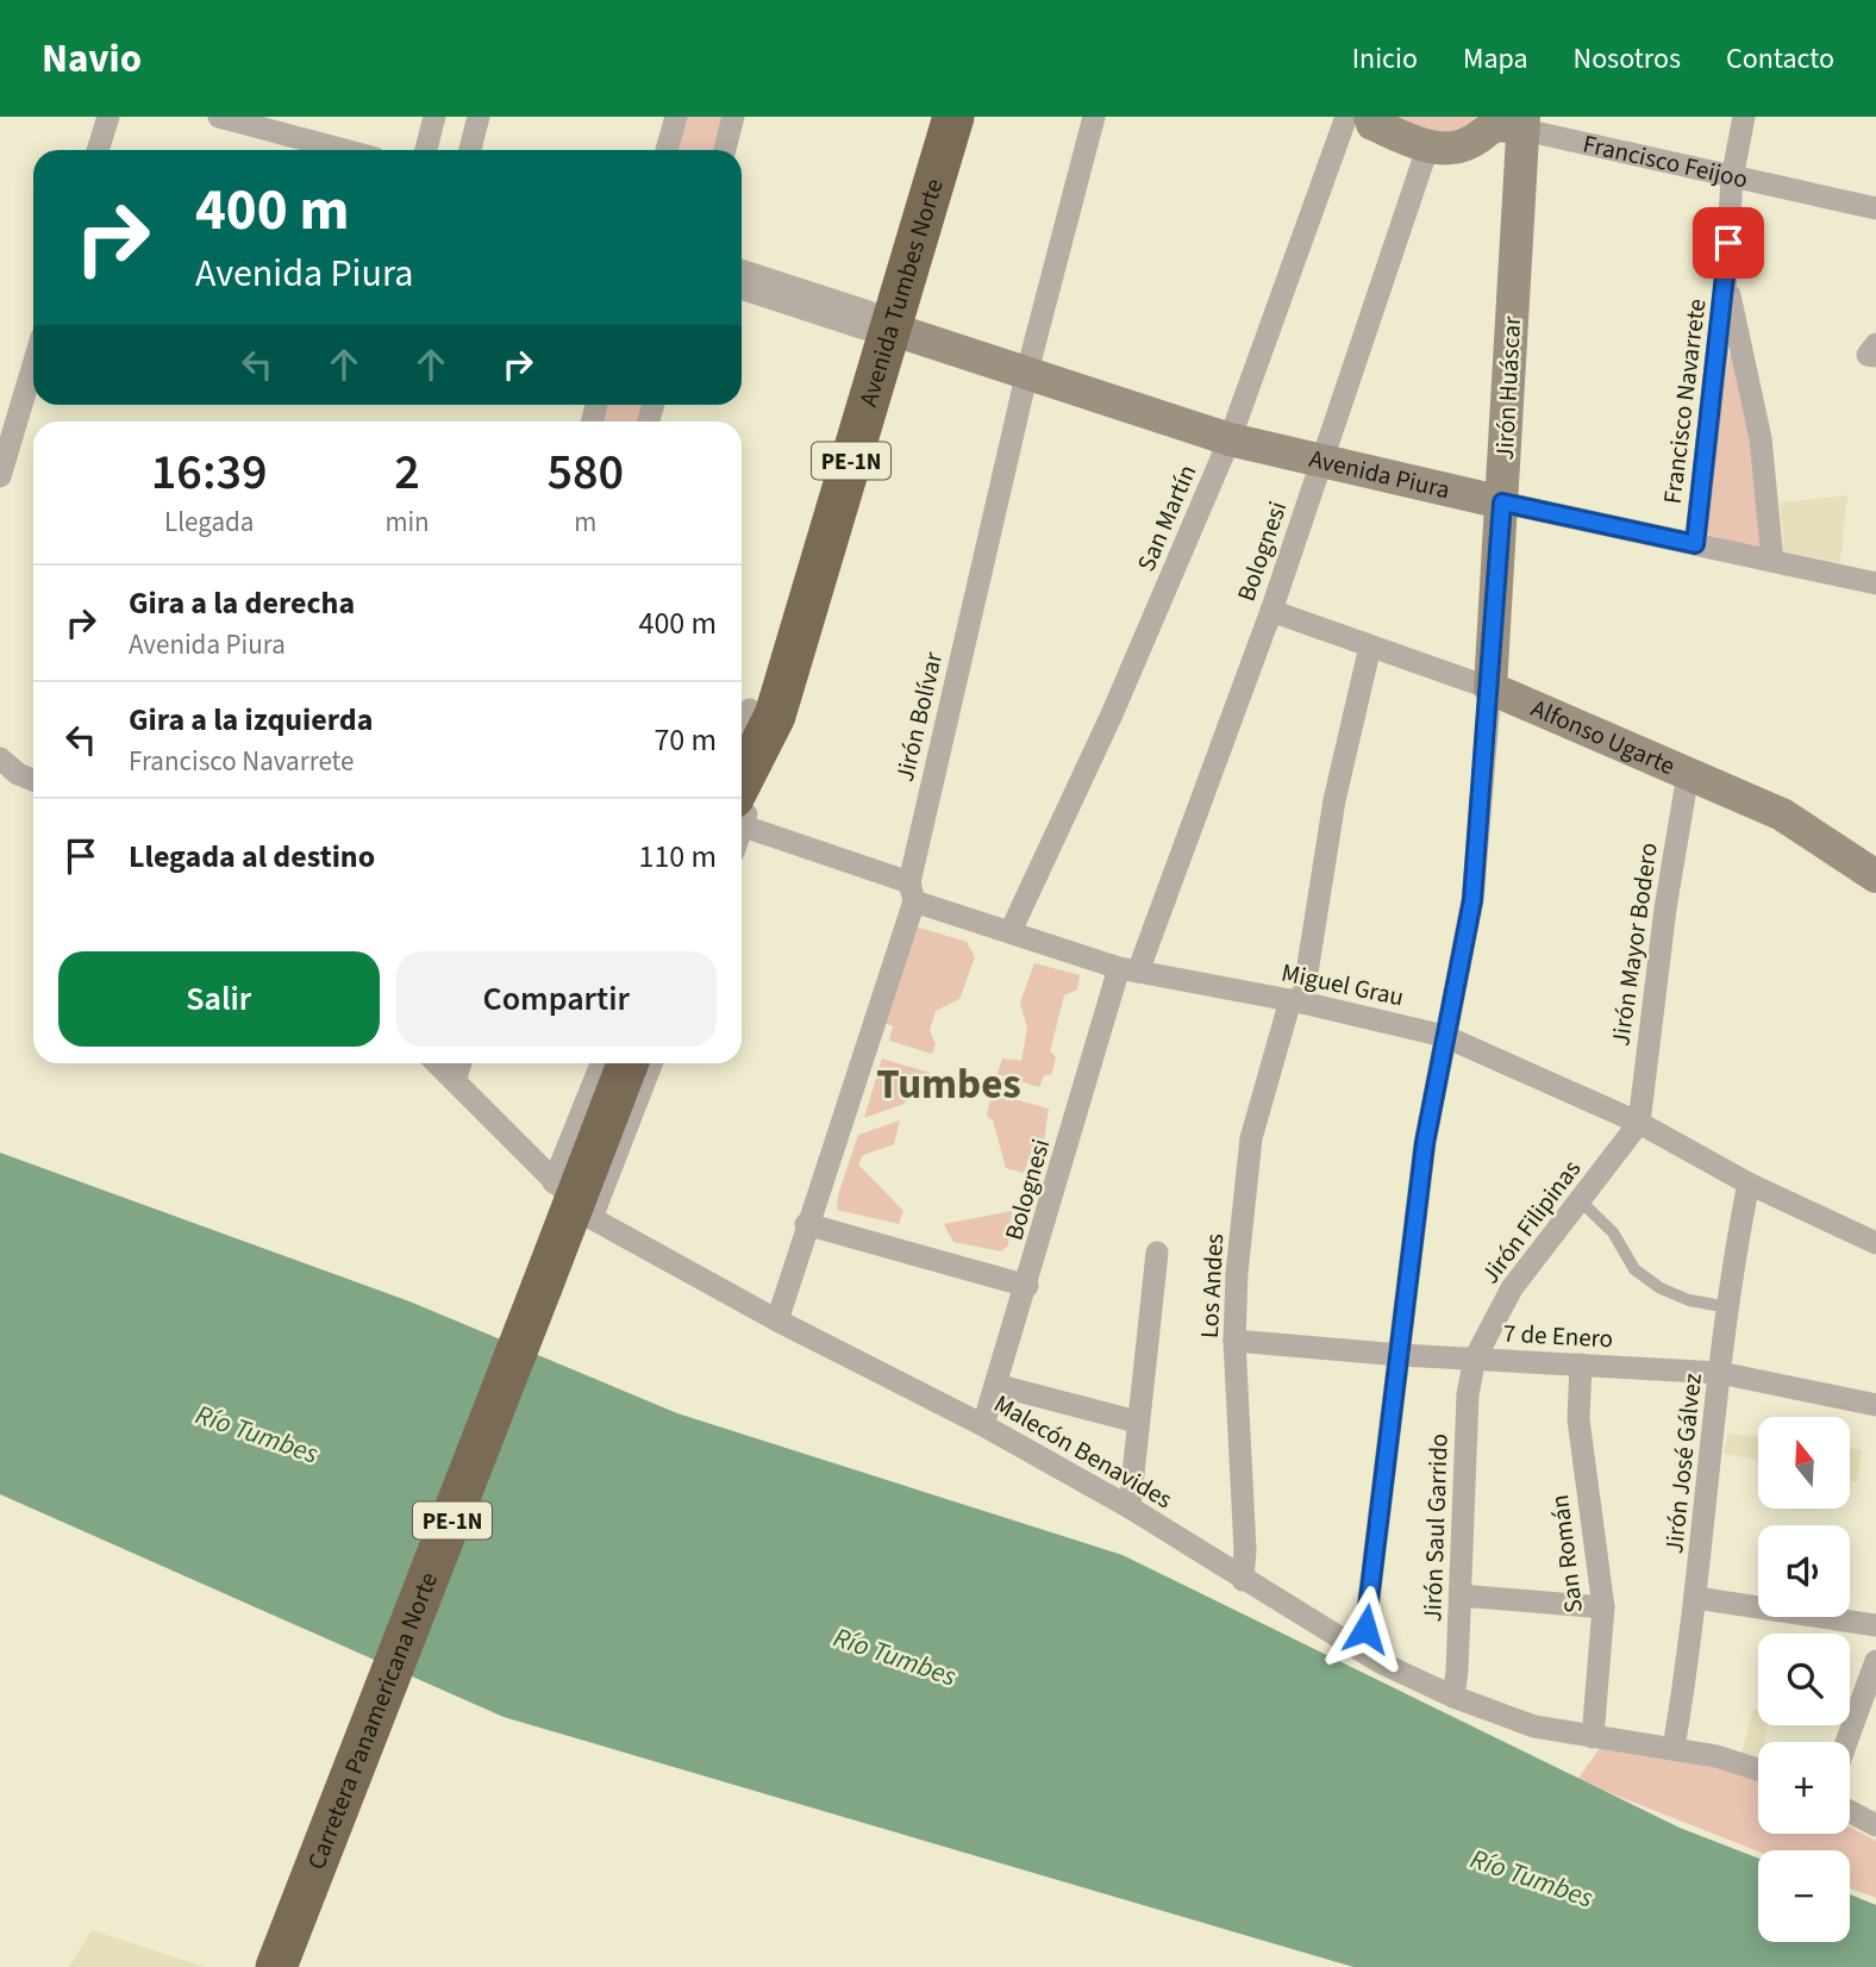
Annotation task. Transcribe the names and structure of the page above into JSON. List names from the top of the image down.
{
  "streets": {
    "highway": ["Avenida Tumbes Norte", "PE-1N", "Carretera Panamericana Norte"],
    "main road": [
      "Francisco Feijoo",
      "Jirón Huáscar",
      "Avenida Piura",
      "Alfonso Ugarte"
    ],
    "street": [
      "Francisco Navarrete",
      "San Martín",
      "Bolognesi",
      "Jirón Bolívar",
      "Jirón Mayor Bodero",
      "Miguel Grau",
      "Jirón Filipinas",
      "Los Andes",
      "7 de Enero",
      "Malecón Benavides",
      "Jirón José Gálvez",
      "Jirón Saul Garrido",
      "San Román"
    ]
  },
  "crossings": [
    ["Francisco Feijoo", "Jirón Huáscar"],
    ["Francisco Feijoo", "Francisco Navarrete"],
    ["Francisco Feijoo", "Bolognesi"],
    ["Avenida Tumbes Norte", "Avenida Piura"],
    ["Jirón Huáscar", "Avenida Piura"],
    ["Jirón Huáscar", "Alfonso Ugarte"],
    ["Jirón Huáscar", "Miguel Grau"],
    ["Jirón Huáscar", "7 de Enero"],
    ["Jirón Huáscar", "Malecón Benavides"],
    ["Francisco Navarrete", "Avenida Piura"],
    ["Avenida Piura", "San Martín"],
    ["Avenida Piura", "Bolognesi"],
    ["Avenida Piura", "Jirón Bolívar"],
    ["San Martín", "Miguel Grau"],
    ["Bolognesi", "Alfonso Ugarte"],
    ["Bolognesi", "Miguel Grau"],
    ["Bolognesi", "Malecón Benavides"],
    ["Jirón Bolívar", "Miguel Grau"],
    ["Jirón Bolívar", "Malecón Benavides"],
    ["Alfonso Ugarte", "Jirón Mayor Bodero"],
    ["Alfonso Ugarte", "Los Andes"],
    ["Jirón Mayor Bodero", "Miguel Grau"],
    ["Jirón Mayor Bodero", "Jirón Filipinas"],
    ["Miguel Grau", "Jirón Filipinas"],
    ["Miguel Grau", "Los Andes"],
    ["Miguel Grau", "Jirón José Gálvez"],
    ["Jirón Filipinas", "7 de Enero"],
    ["Jirón Filipinas", "Jirón Saul Garrido"],
    ["Los Andes", "7 de Enero"],
    ["Los Andes", "Malecón Benavides"],
    ["7 de Enero", "Jirón José Gálvez"],
    ["7 de Enero", "Jirón Saul Garrido"],
    ["7 de Enero", "San Román"],
    ["Malecón Benavides", "Jirón José Gálvez"],
    ["Malecón Benavides", "Jirón Saul Garrido"],
    ["Malecón Benavides", "San Román"]
  ],
  "districts": ["Tumbes"],
  "water": ["Río Tumbes"],
  "north": "top",
  "page": {
    "header": "Navio",
    "nav": [
      "Inicio",
      "Mapa",
      "Nosotros",
      "Contacto"
    ],
    "turn": ["400 m", "Avenida Piura"],
    "eta": [
      "16:39",
      "Llegada",
      "2",
      "min",
      "580",
      "m"
    ],
    "list": [
      {
        "name": "Gira a la derecha",
        "note": "Avenida Piura",
        "value": "400 m"
      },
      {
        "name": "Gira a la izquierda",
        "note": "Francisco Navarrete",
        "value": "70 m"
      },
      {
        "name": "Llegada al destino",
        "value": "110 m"
      }
    ],
    "buttons": ["Salir", "Compartir"],
    "map_buttons": ["+", "−"]
  }
}
